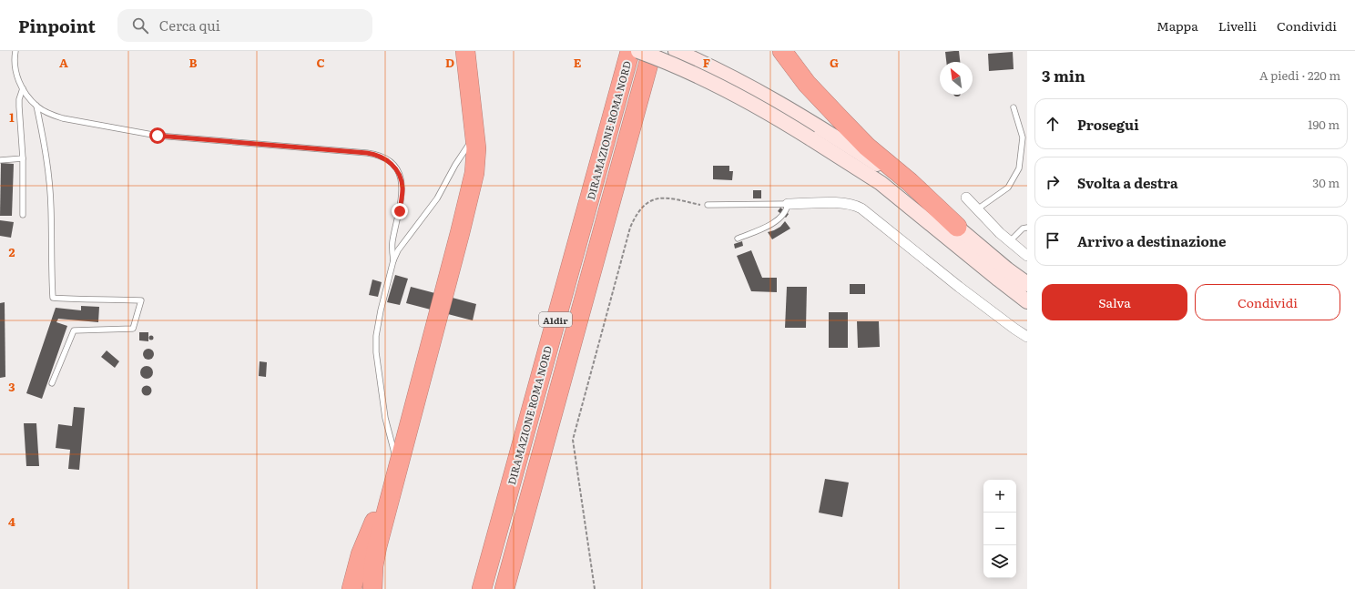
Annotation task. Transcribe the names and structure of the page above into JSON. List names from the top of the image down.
{
  "streets": {
    "highway": ["DIRAMAZIONE ROMA NORD", "A1dir"]
  },
  "north": "top left",
  "page": {
    "header": "Pinpoint",
    "search": "Cerca qui",
    "nav": ["Mappa", "Livelli", "Condividi"],
    "heading": ["3 min", "A piedi · 220 m"],
    "list": [
      ["Prosegui", "190 m"],
      ["Svolta a destra", "30 m"],
      "Arrivo a destinazione"
    ],
    "buttons": ["Salva", "Condividi"],
    "map_buttons": ["+", "−"]
  },
  "grid": {
    "columns": [
      "A",
      "B",
      "C",
      "D",
      "E",
      "F",
      "G"
    ],
    "rows": [
      "1",
      "2",
      "3",
      "4"
    ]
  }
}
